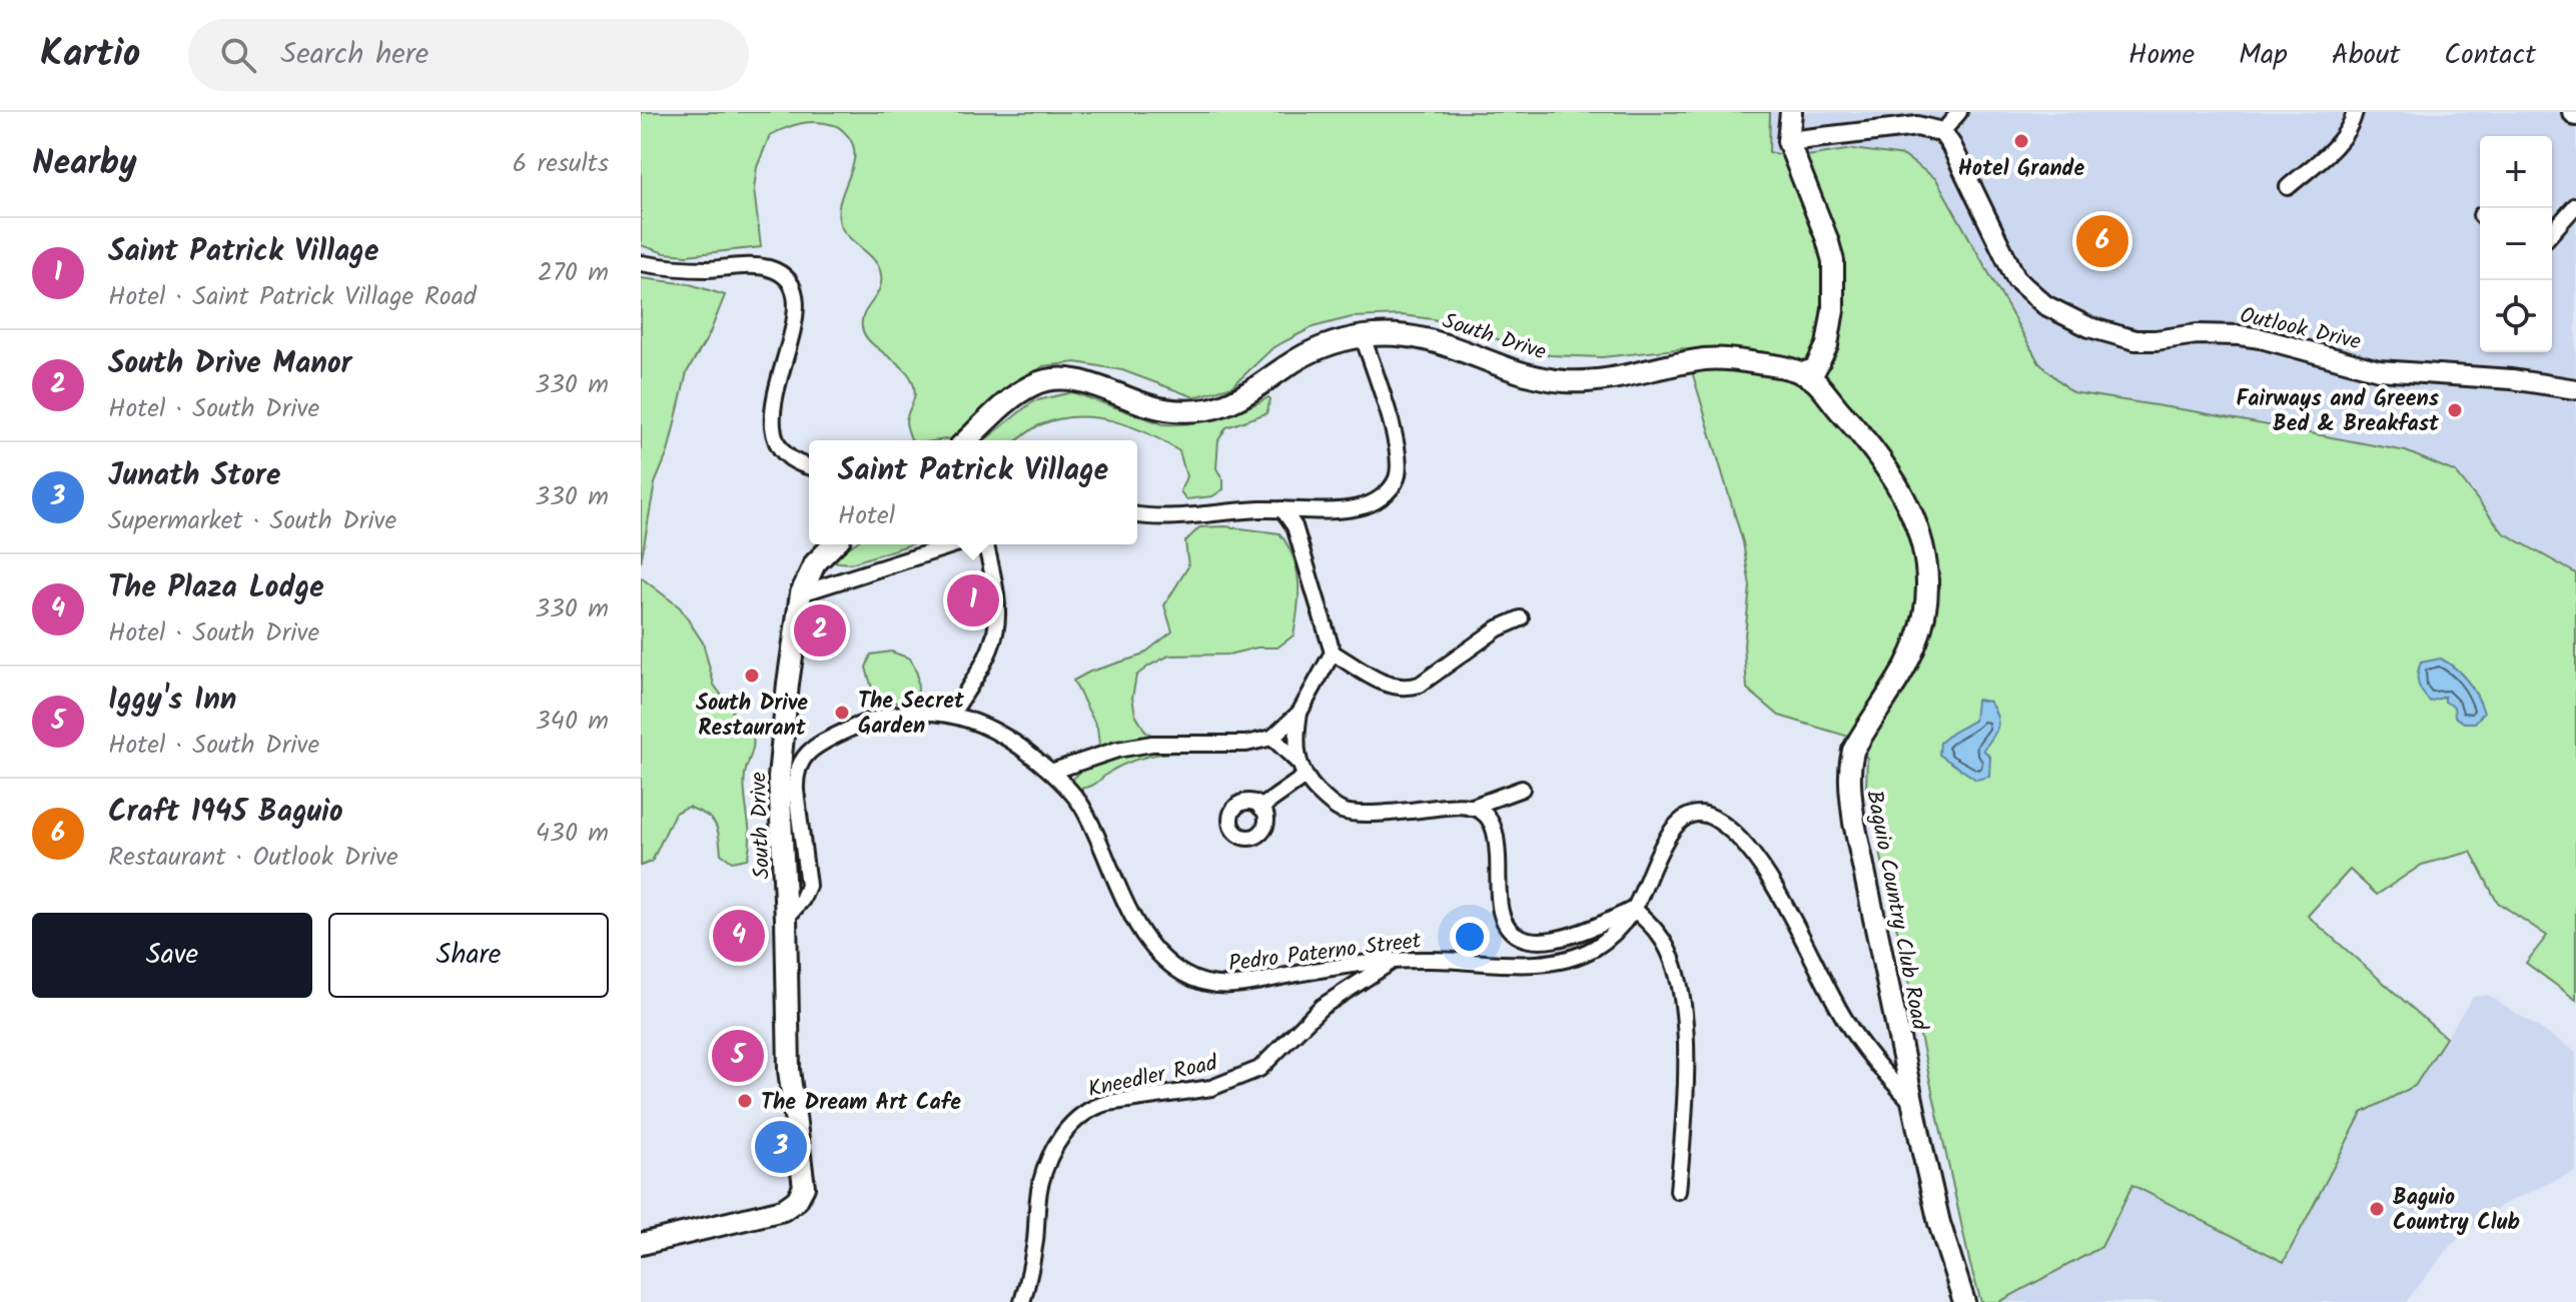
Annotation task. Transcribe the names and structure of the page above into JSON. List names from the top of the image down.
{
  "streets": {
    "main road": ["South Drive", "Baguio Country Club Road"],
    "street": ["Outlook Drive", "Pedro Paterno Street", "Kneedler Road"]
  },
  "crossings": [
    ["South Drive", "Baguio Country Club Road"],
    ["South Drive", "Pedro Paterno Street"],
    ["Baguio Country Club Road", "Pedro Paterno Street"],
    ["Pedro Paterno Street", "Kneedler Road"]
  ],
  "places": [
    "Hotel Grande",
    "Fairways and Greens Bed & Breakfast",
    "South Drive Restaurant",
    "The Secret Garden",
    "The Dream Art Cafe",
    "Baguio Country Club"
  ],
  "page": {
    "header": "Kartio",
    "search": "Search here",
    "nav": [
      "Home",
      "Map",
      "About",
      "Contact"
    ],
    "heading": ["Nearby", "6 results"],
    "map_buttons": ["+", "−"],
    "pins": [
      "6",
      "1",
      "2",
      "4",
      "5",
      "3"
    ],
    "list": [
      {
        "mark": "1",
        "name": "Saint Patrick Village",
        "note": "Hotel · Saint Patrick Village Road",
        "value": "270 m"
      },
      {
        "mark": "2",
        "name": "South Drive Manor",
        "note": "Hotel · South Drive",
        "value": "330 m"
      },
      {
        "mark": "3",
        "name": "Junath Store",
        "note": "Supermarket · South Drive",
        "value": "330 m"
      },
      {
        "mark": "4",
        "name": "The Plaza Lodge",
        "note": "Hotel · South Drive",
        "value": "330 m"
      },
      {
        "mark": "5",
        "name": "Iggy's Inn",
        "note": "Hotel · South Drive",
        "value": "340 m"
      },
      {
        "mark": "6",
        "name": "Craft 1945 Baguio",
        "note": "Restaurant · Outlook Drive",
        "value": "430 m"
      }
    ],
    "popup": ["Saint Patrick Village", "Hotel"],
    "buttons": ["Save", "Share"]
  }
}
